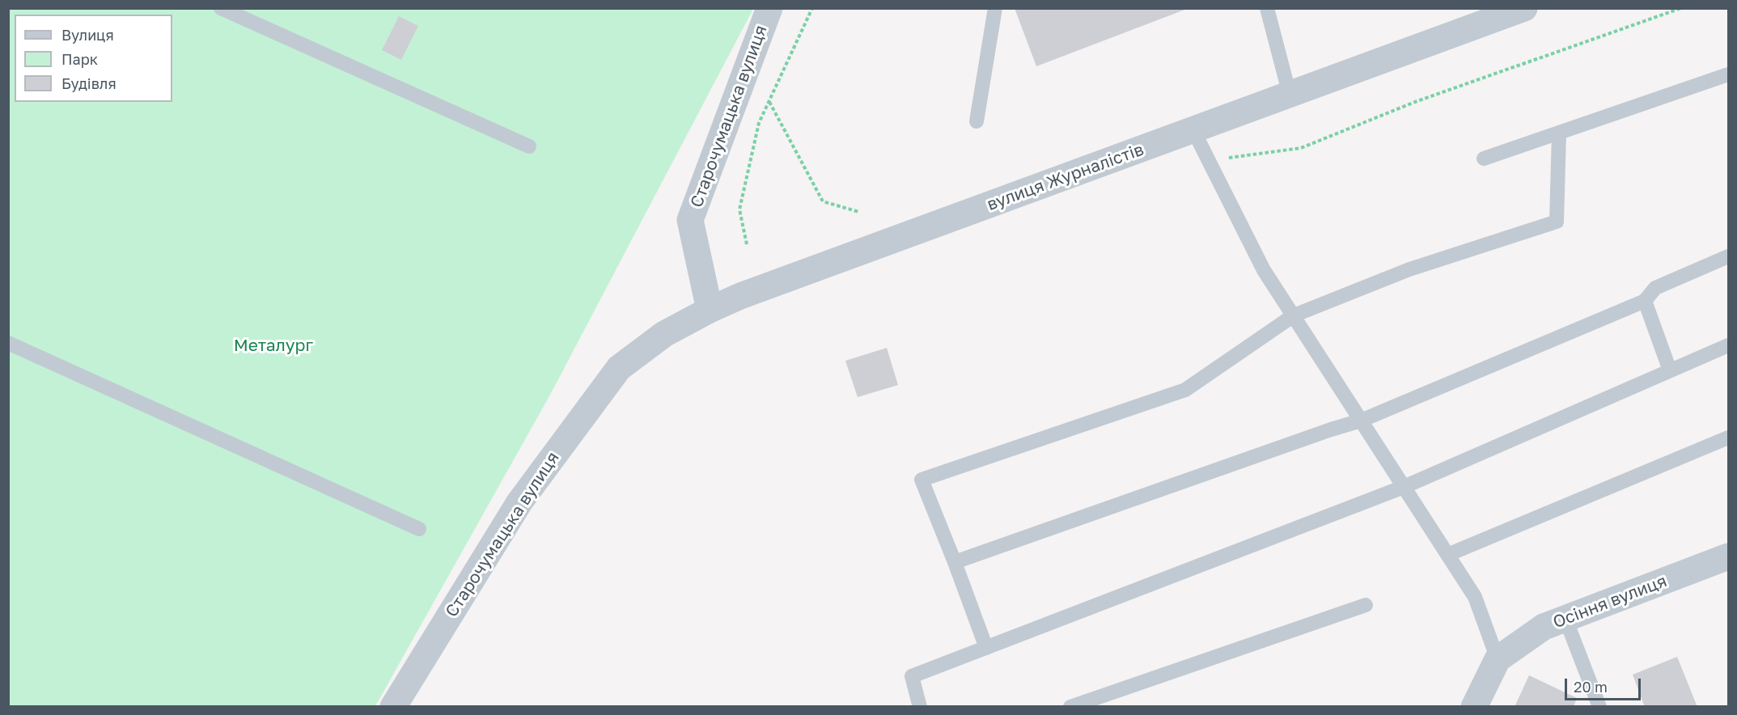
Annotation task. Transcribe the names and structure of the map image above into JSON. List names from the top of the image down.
{
  "streets": {
    "street": ["Старочумацька вулиця", "вулиця Журналістів", "Осіння вулиця"]
  },
  "crossings": [
    ["Старочумацька вулиця", "вулиця Журналістів"]
  ],
  "parks": ["Металург"],
  "legend": ["Вулиця", "Парк", "Будівля"],
  "scale_bar": "20 m"
}
